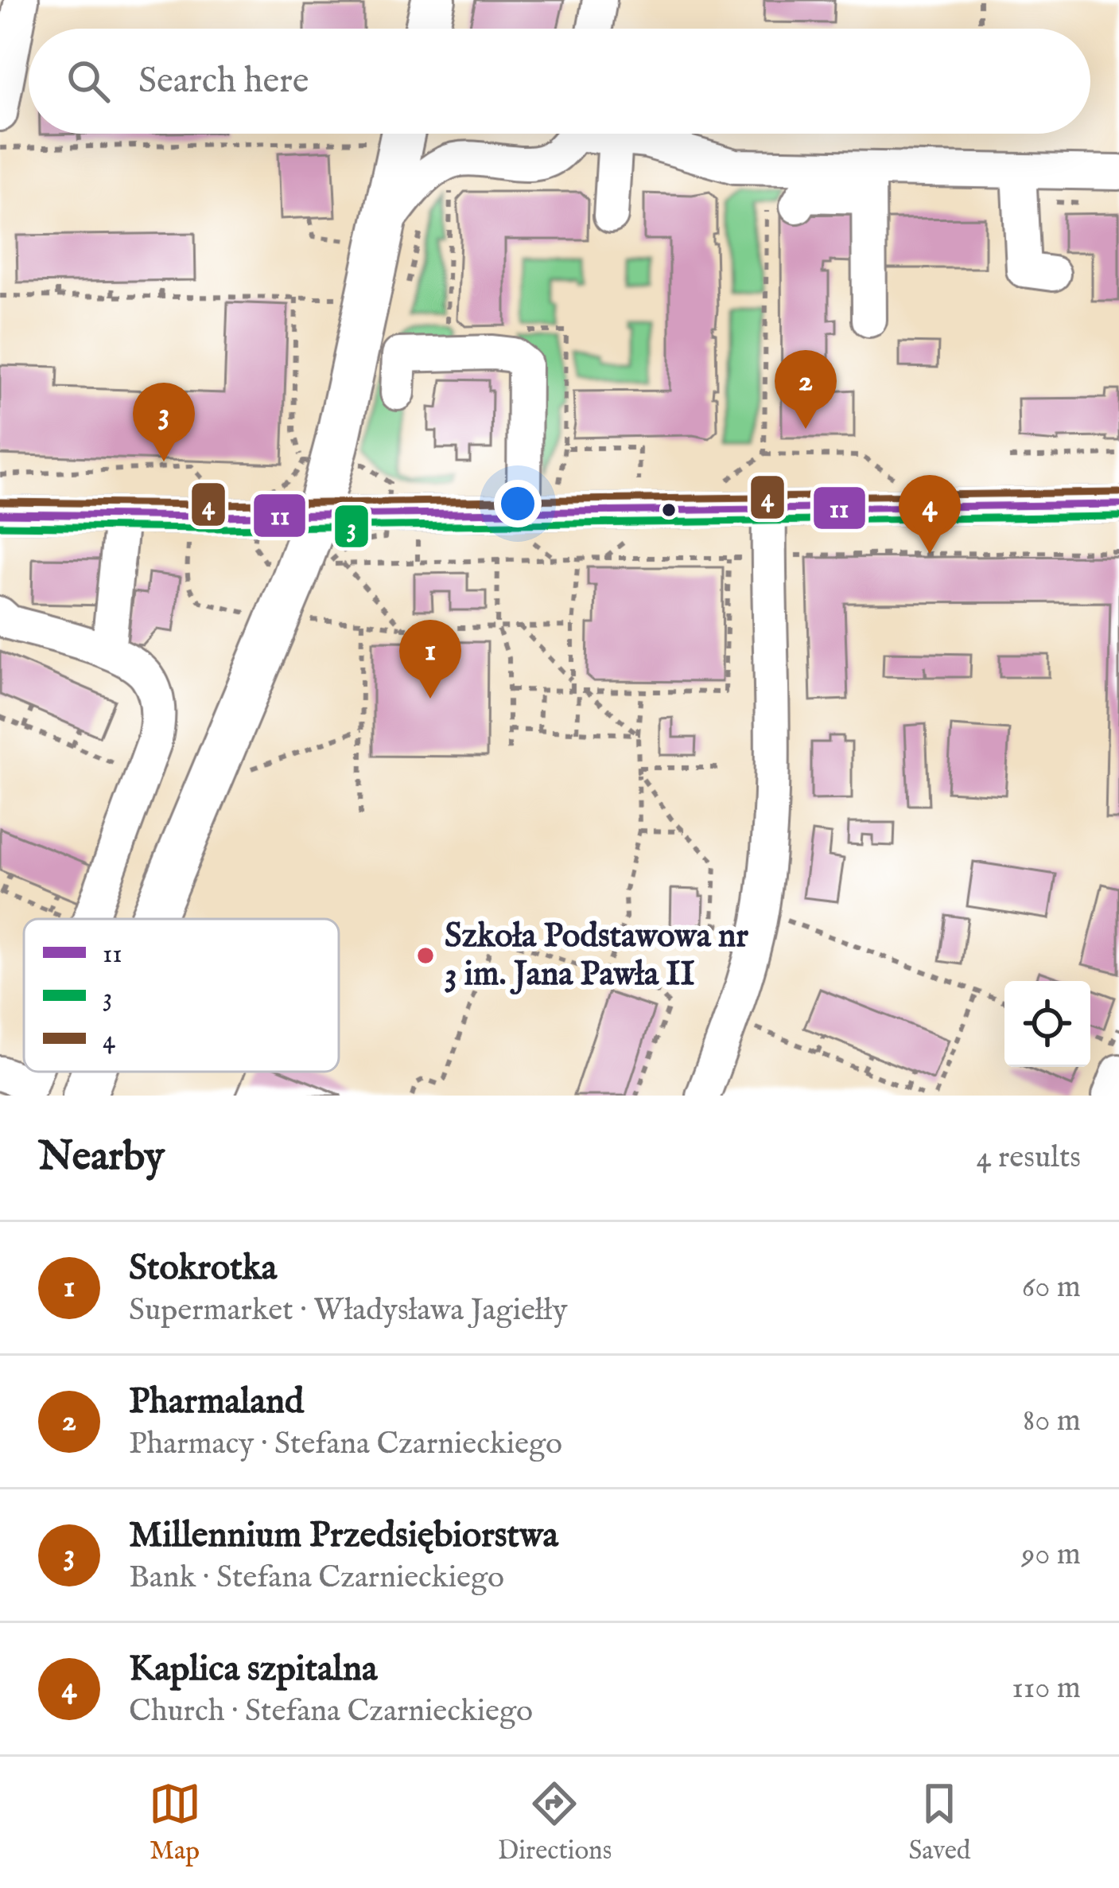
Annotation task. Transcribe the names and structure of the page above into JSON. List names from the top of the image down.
{
  "places": ["Szkoła Podstawowa nr 3 im. Jana Pawła II"],
  "lines": ["transit line 4", "transit line 11", "transit line 3"],
  "legend": ["11", "3", "4"],
  "page": {
    "search": "Search here",
    "pins": [
      "2",
      "3",
      "4",
      "1"
    ],
    "heading": ["Nearby", "4 results"],
    "list": [
      {
        "mark": "1",
        "name": "Stokrotka",
        "note": "Supermarket · Władysława Jagiełły",
        "value": "60 m"
      },
      {
        "mark": "2",
        "name": "Pharmaland",
        "note": "Pharmacy · Stefana Czarnieckiego",
        "value": "80 m"
      },
      {
        "mark": "3",
        "name": "Millennium Przedsiębiorstwa",
        "note": "Bank · Stefana Czarnieckiego",
        "value": "90 m"
      },
      {
        "mark": "4",
        "name": "Kaplica szpitalna",
        "note": "Church · Stefana Czarnieckiego",
        "value": "110 m"
      }
    ],
    "nav": ["Map", "Directions", "Saved"]
  }
}
